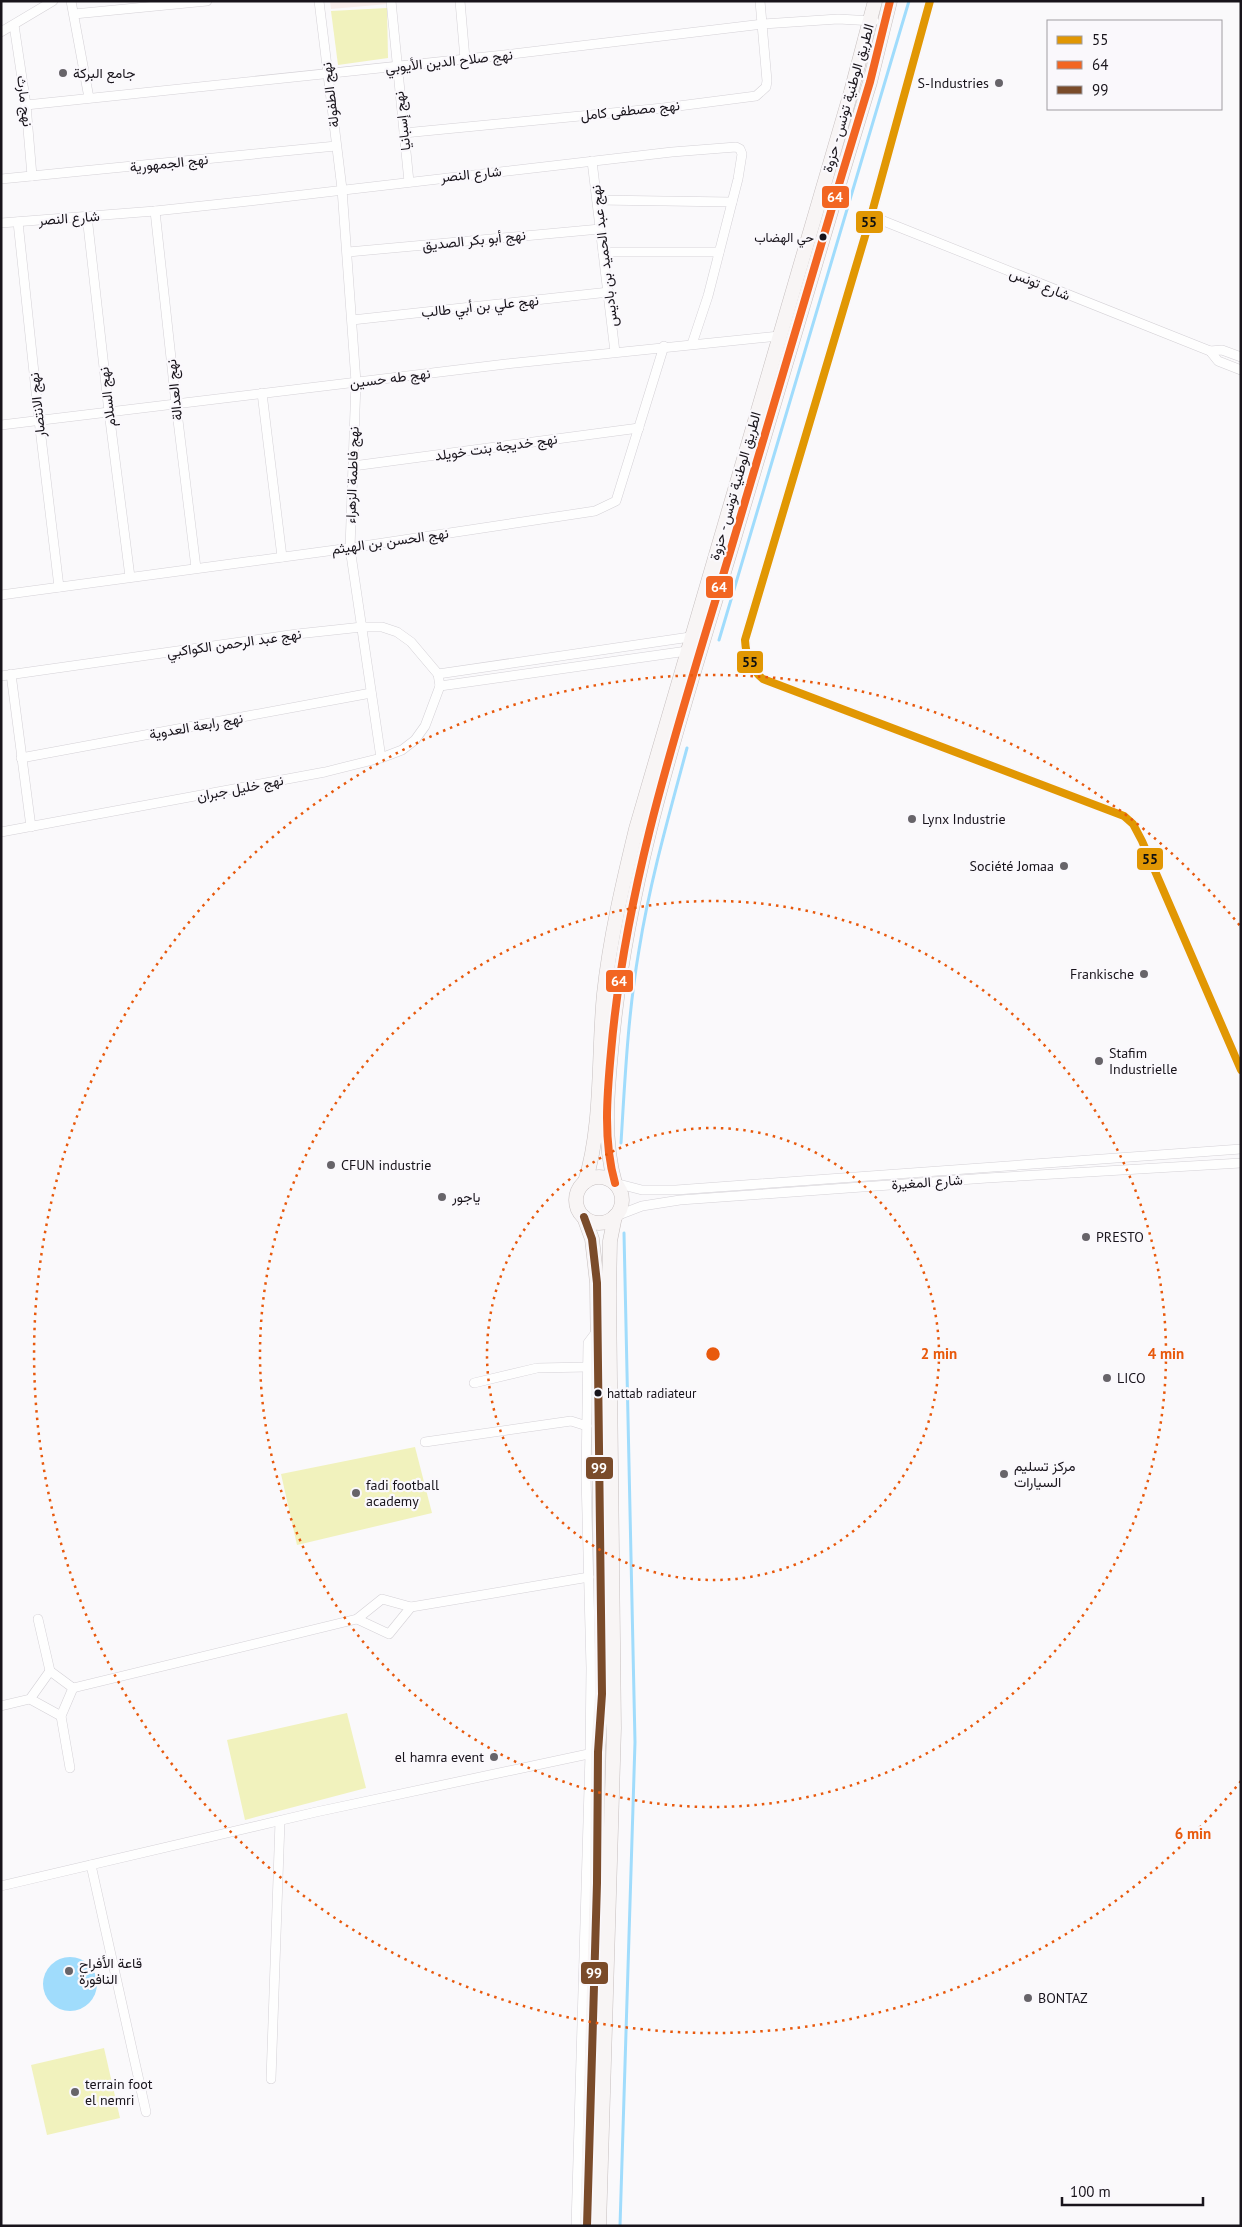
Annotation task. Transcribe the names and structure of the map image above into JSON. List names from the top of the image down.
{
  "streets": {
    "main road": ["الطريق الوطنية تونس - حزوة"],
    "street": [
      "نهج صلاح الدين الأيوبي",
      "نهج الطفولة",
      "نهج مارث",
      "نهج مصطفى كامل",
      "نهج إسبانيا",
      "نهج الجمهورية",
      "شارع النصر",
      "نهج أبو بكر الصديق",
      "نهج عبد الحميد بن باديس",
      "شارع تونس",
      "نهج علي بن أبي طالب",
      "نهج طه حسين",
      "نهج العدالة",
      "نهج السلام",
      "نهج الانتصار",
      "نهج خديجة بنت خويلد",
      "نهج فاطمة الزهراء",
      "نهج الحسن بن الهيثم",
      "نهج عبد الرحمن الكواكبي",
      "نهج رابعة العدوية",
      "نهج خليل جبران",
      "شارع المغيرة"
    ]
  },
  "crossings": [
    ["نهج صلاح الدين الأيوبي", "نهج الطفولة"],
    ["نهج صلاح الدين الأيوبي", "الطريق الوطنية تونس - حزوة"],
    ["نهج صلاح الدين الأيوبي", "نهج مارث"],
    ["نهج صلاح الدين الأيوبي", "نهج مصطفى كامل"],
    ["نهج صلاح الدين الأيوبي", "نهج إسبانيا"],
    ["نهج الطفولة", "نهج الجمهورية"],
    ["نهج الطفولة", "شارع النصر"],
    ["نهج الطفولة", "نهج أبو بكر الصديق"],
    ["نهج الطفولة", "نهج فاطمة الزهراء"],
    ["الطريق الوطنية تونس - حزوة", "نهج طه حسين"],
    ["الطريق الوطنية تونس - حزوة", "شارع المغيرة"],
    ["نهج مارث", "نهج الجمهورية"],
    ["نهج مصطفى كامل", "نهج إسبانيا"],
    ["نهج إسبانيا", "شارع النصر"],
    ["شارع النصر", "نهج عبد الحميد بن باديس"],
    ["شارع النصر", "نهج طه حسين"],
    ["شارع النصر", "نهج العدالة"],
    ["شارع النصر", "نهج السلام"],
    ["شارع النصر", "نهج الانتصار"],
    ["نهج أبو بكر الصديق", "نهج عبد الحميد بن باديس"],
    ["نهج أبو بكر الصديق", "نهج فاطمة الزهراء"],
    ["نهج عبد الحميد بن باديس", "نهج علي بن أبي طالب"],
    ["نهج عبد الحميد بن باديس", "نهج طه حسين"],
    ["نهج علي بن أبي طالب", "نهج فاطمة الزهراء"],
    ["نهج طه حسين", "نهج العدالة"],
    ["نهج طه حسين", "نهج السلام"],
    ["نهج طه حسين", "نهج الانتصار"],
    ["نهج طه حسين", "نهج فاطمة الزهراء"],
    ["نهج طه حسين", "نهج الحسن بن الهيثم"],
    ["نهج العدالة", "نهج الحسن بن الهيثم"],
    ["نهج السلام", "نهج الحسن بن الهيثم"],
    ["نهج الانتصار", "نهج الحسن بن الهيثم"],
    ["نهج خديجة بنت خويلد", "نهج فاطمة الزهراء"],
    ["نهج خديجة بنت خويلد", "نهج الحسن بن الهيثم"],
    ["نهج فاطمة الزهراء", "نهج الحسن بن الهيثم"],
    ["نهج فاطمة الزهراء", "نهج عبد الرحمن الكواكبي"],
    ["نهج فاطمة الزهراء", "نهج رابعة العدوية"],
    ["نهج فاطمة الزهراء", "نهج خليل جبران"]
  ],
  "places": [
    "جامع البركة",
    "S-Industries",
    "حي الهضاب",
    "Lynx Industrie",
    "Société Jomaa",
    "Frankische",
    "Stafim Industrielle",
    "CFUN industrie",
    "ياجور",
    "PRESTO",
    "LICO",
    "hattab radiateur",
    "مركز تسليم السيارات",
    "fadi football academy",
    "el hamra event",
    "قاعة الأفراح النافورة",
    "BONTAZ",
    "terrain foot el nemri"
  ],
  "lines": ["transit line 55", "transit line 64", "transit line 99"],
  "legend": ["55", "64", "99"],
  "scale_bar": "100 m",
  "rings": ["2 min", "4 min", "6 min"]
}
